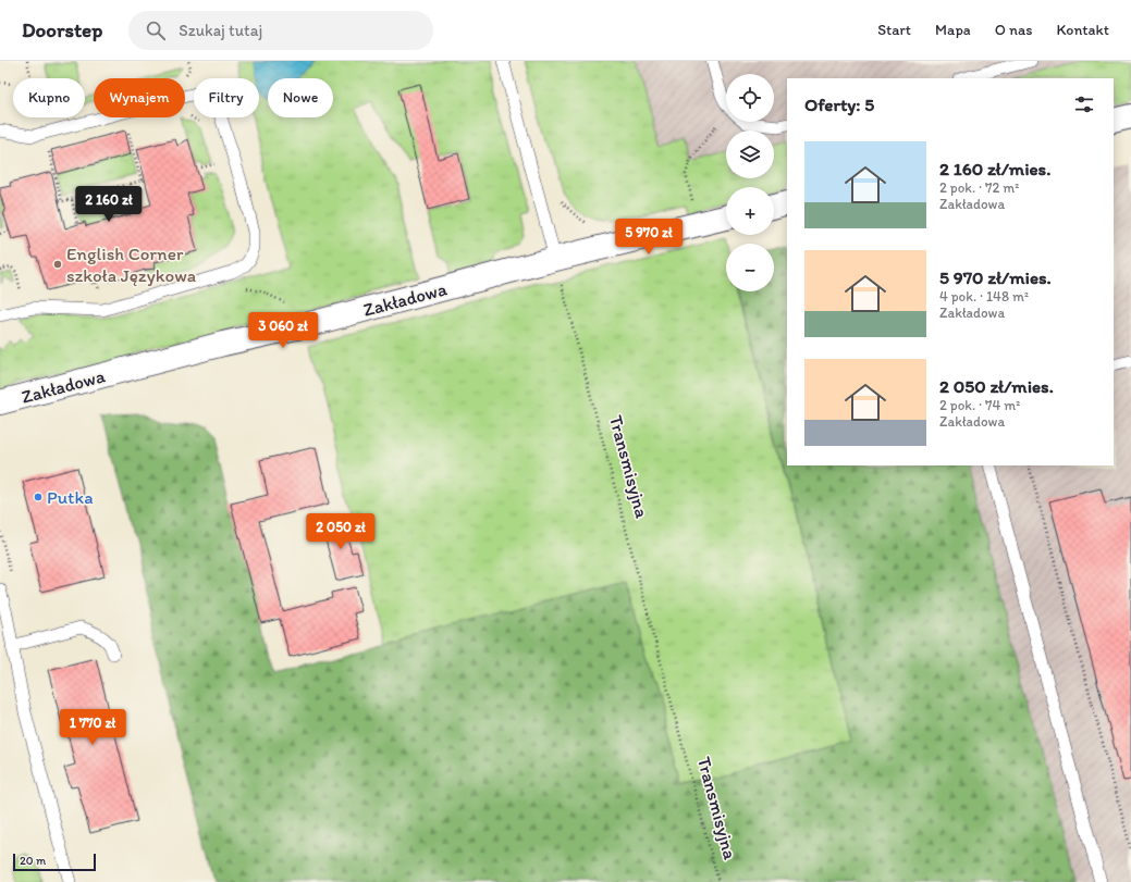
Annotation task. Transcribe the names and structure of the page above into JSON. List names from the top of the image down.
{
  "streets": {
    "street": ["Zakładowa"],
    "path": ["Transmisyjna"]
  },
  "crossings": [
    ["Zakładowa", "Transmisyjna"]
  ],
  "places": ["English Corner szkoła Językowa", "Putka"],
  "scale_bar": "20 m",
  "page": {
    "header": "Doorstep",
    "search": "Szukaj tutaj",
    "nav": [
      "Start",
      "Mapa",
      "O nas",
      "Kontakt"
    ],
    "map_buttons": ["+", "−"],
    "chip": [
      "Kupno",
      "Wynajem",
      "Filtry",
      "Nowe"
    ],
    "heading": "Oferty: 5",
    "list": [
      {
        "name": "2 160 zł/mies.",
        "note": "2 pok. · 72 m² · Zakładowa"
      },
      {
        "name": "5 970 zł/mies.",
        "note": "4 pok. · 148 m² · Zakładowa"
      },
      {
        "name": "2 050 zł/mies.",
        "note": "2 pok. · 74 m² · Zakładowa"
      }
    ],
    "price": [
      "2 160 zł",
      "5 970 zł",
      "3 060 zł",
      "2 050 zł",
      "1 770 zł"
    ],
    "scale": "20 m"
  }
}
